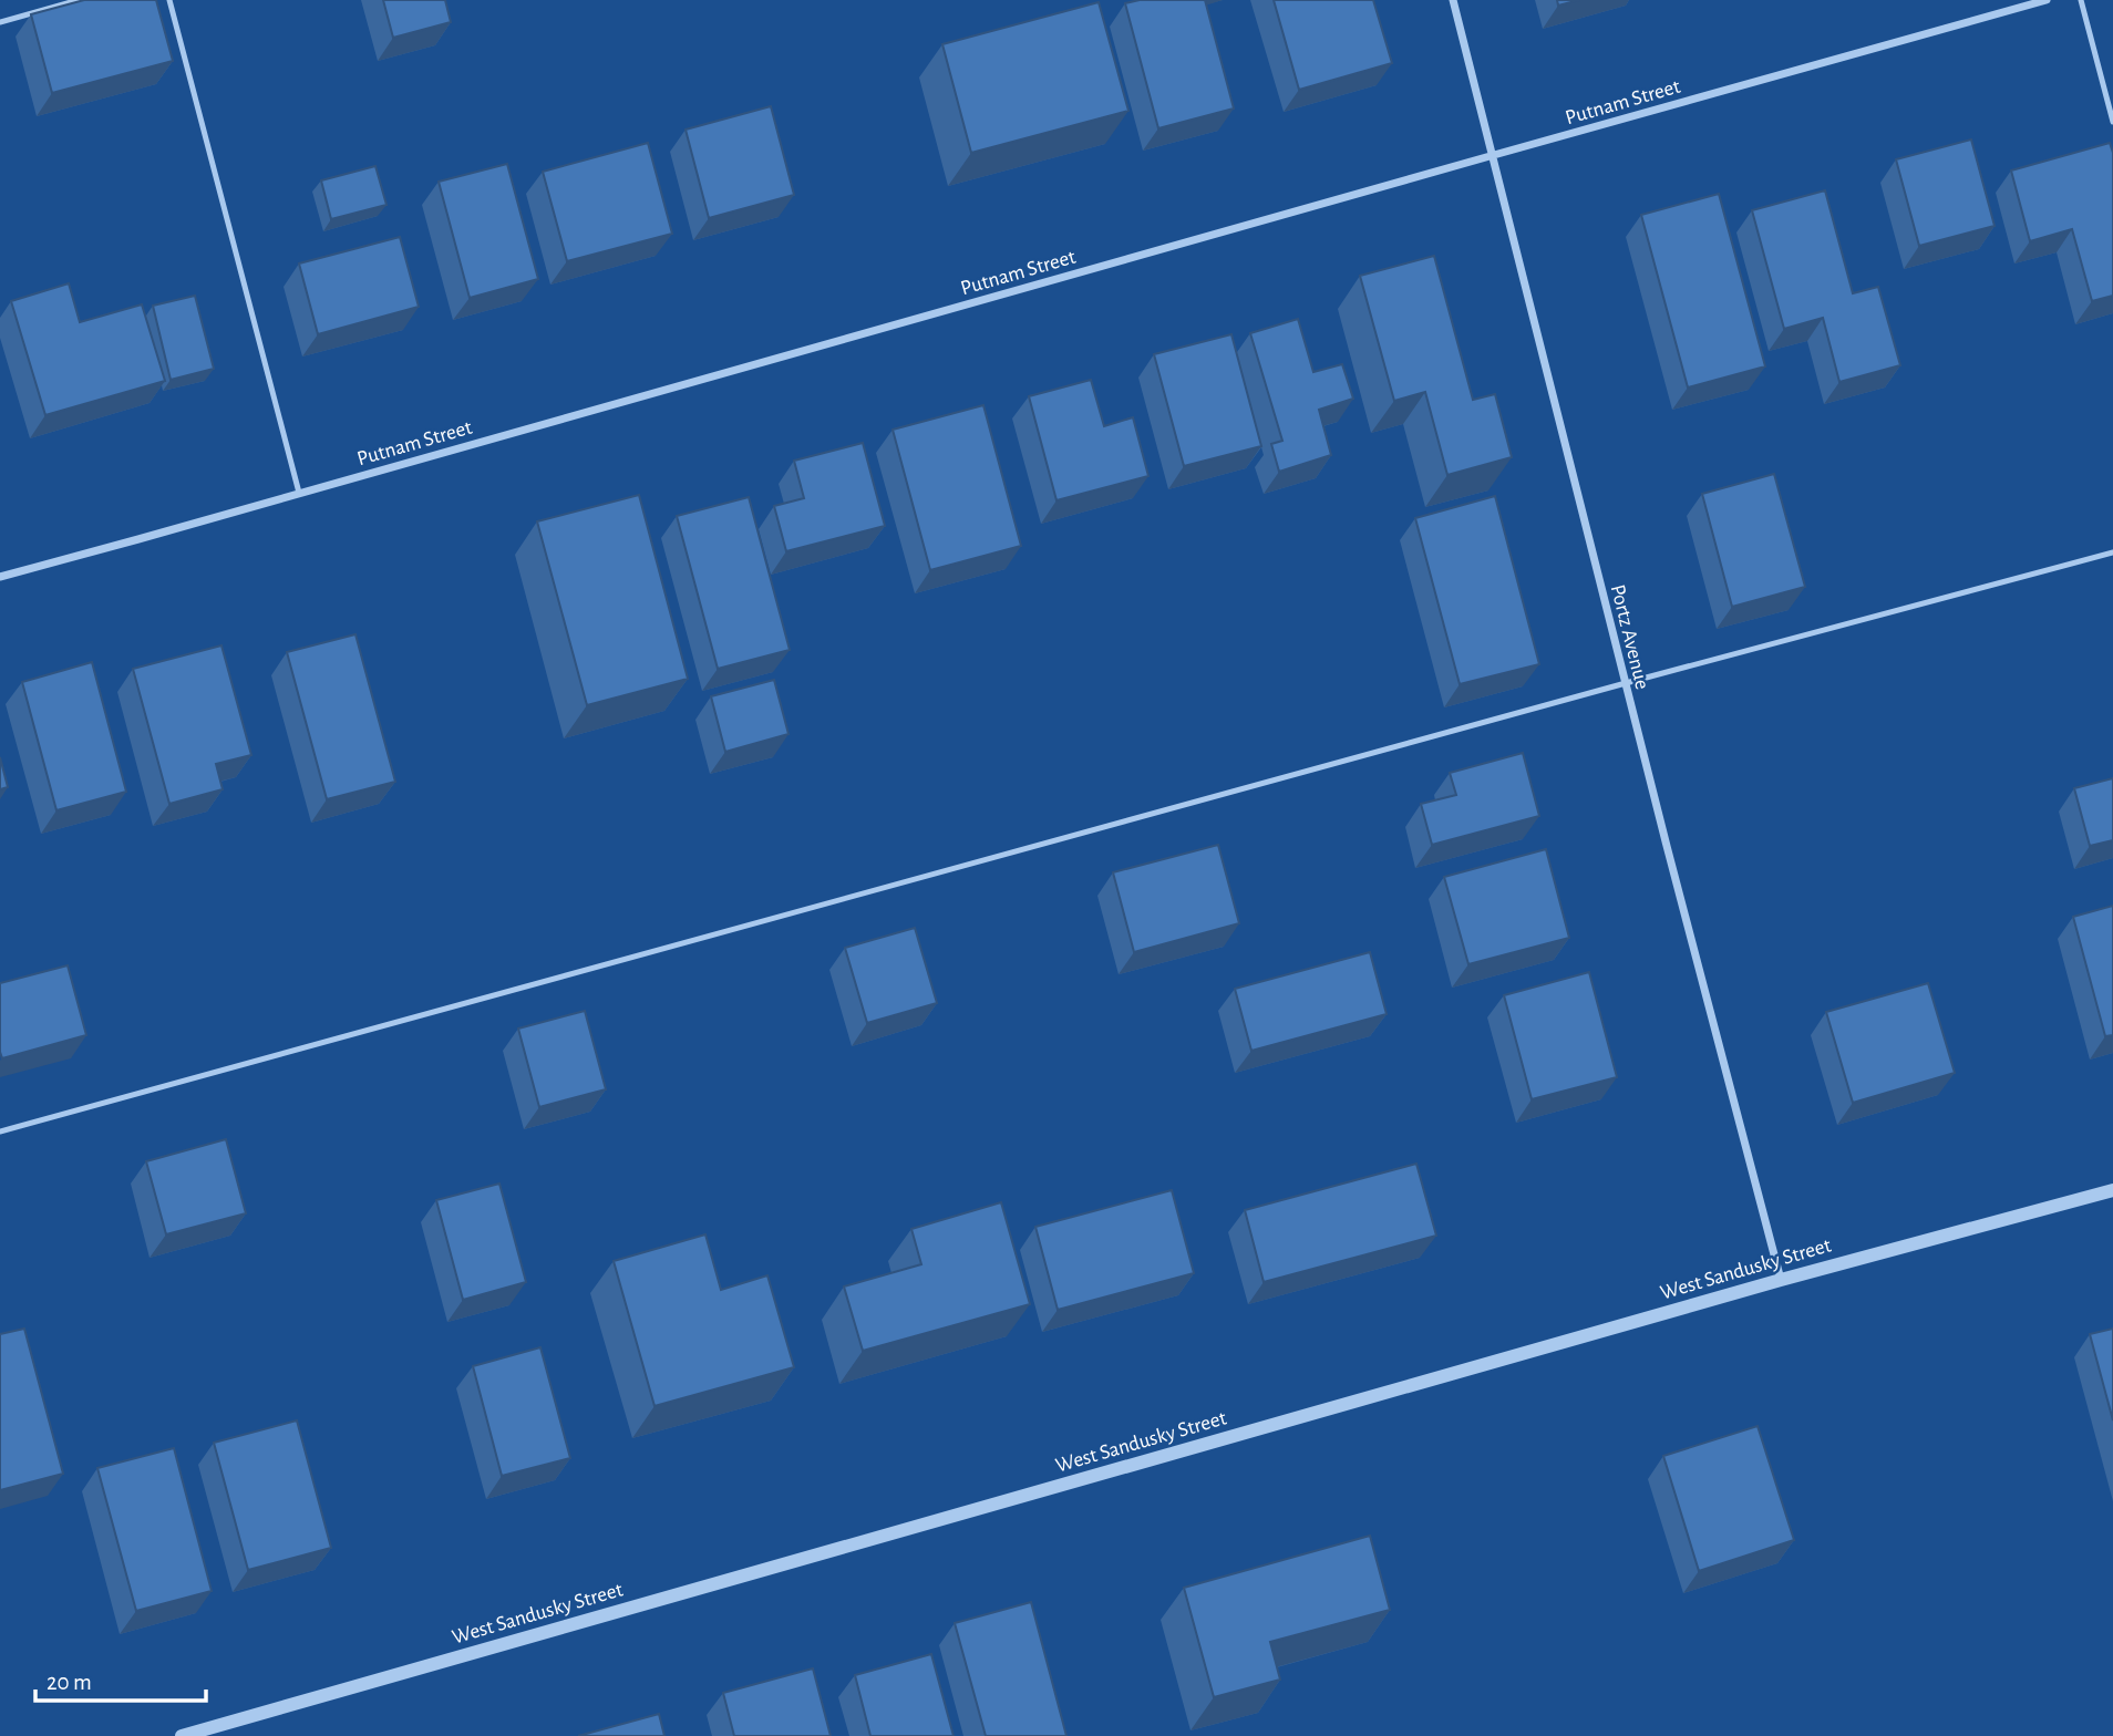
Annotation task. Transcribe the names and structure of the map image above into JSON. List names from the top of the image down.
{
  "streets": {
    "street": ["Putnam Street", "Portz Avenue", "West Sandusky Street"]
  },
  "crossings": [
    ["Putnam Street", "Portz Avenue"],
    ["Portz Avenue", "West Sandusky Street"]
  ],
  "scale_bar": "20 m"
}
